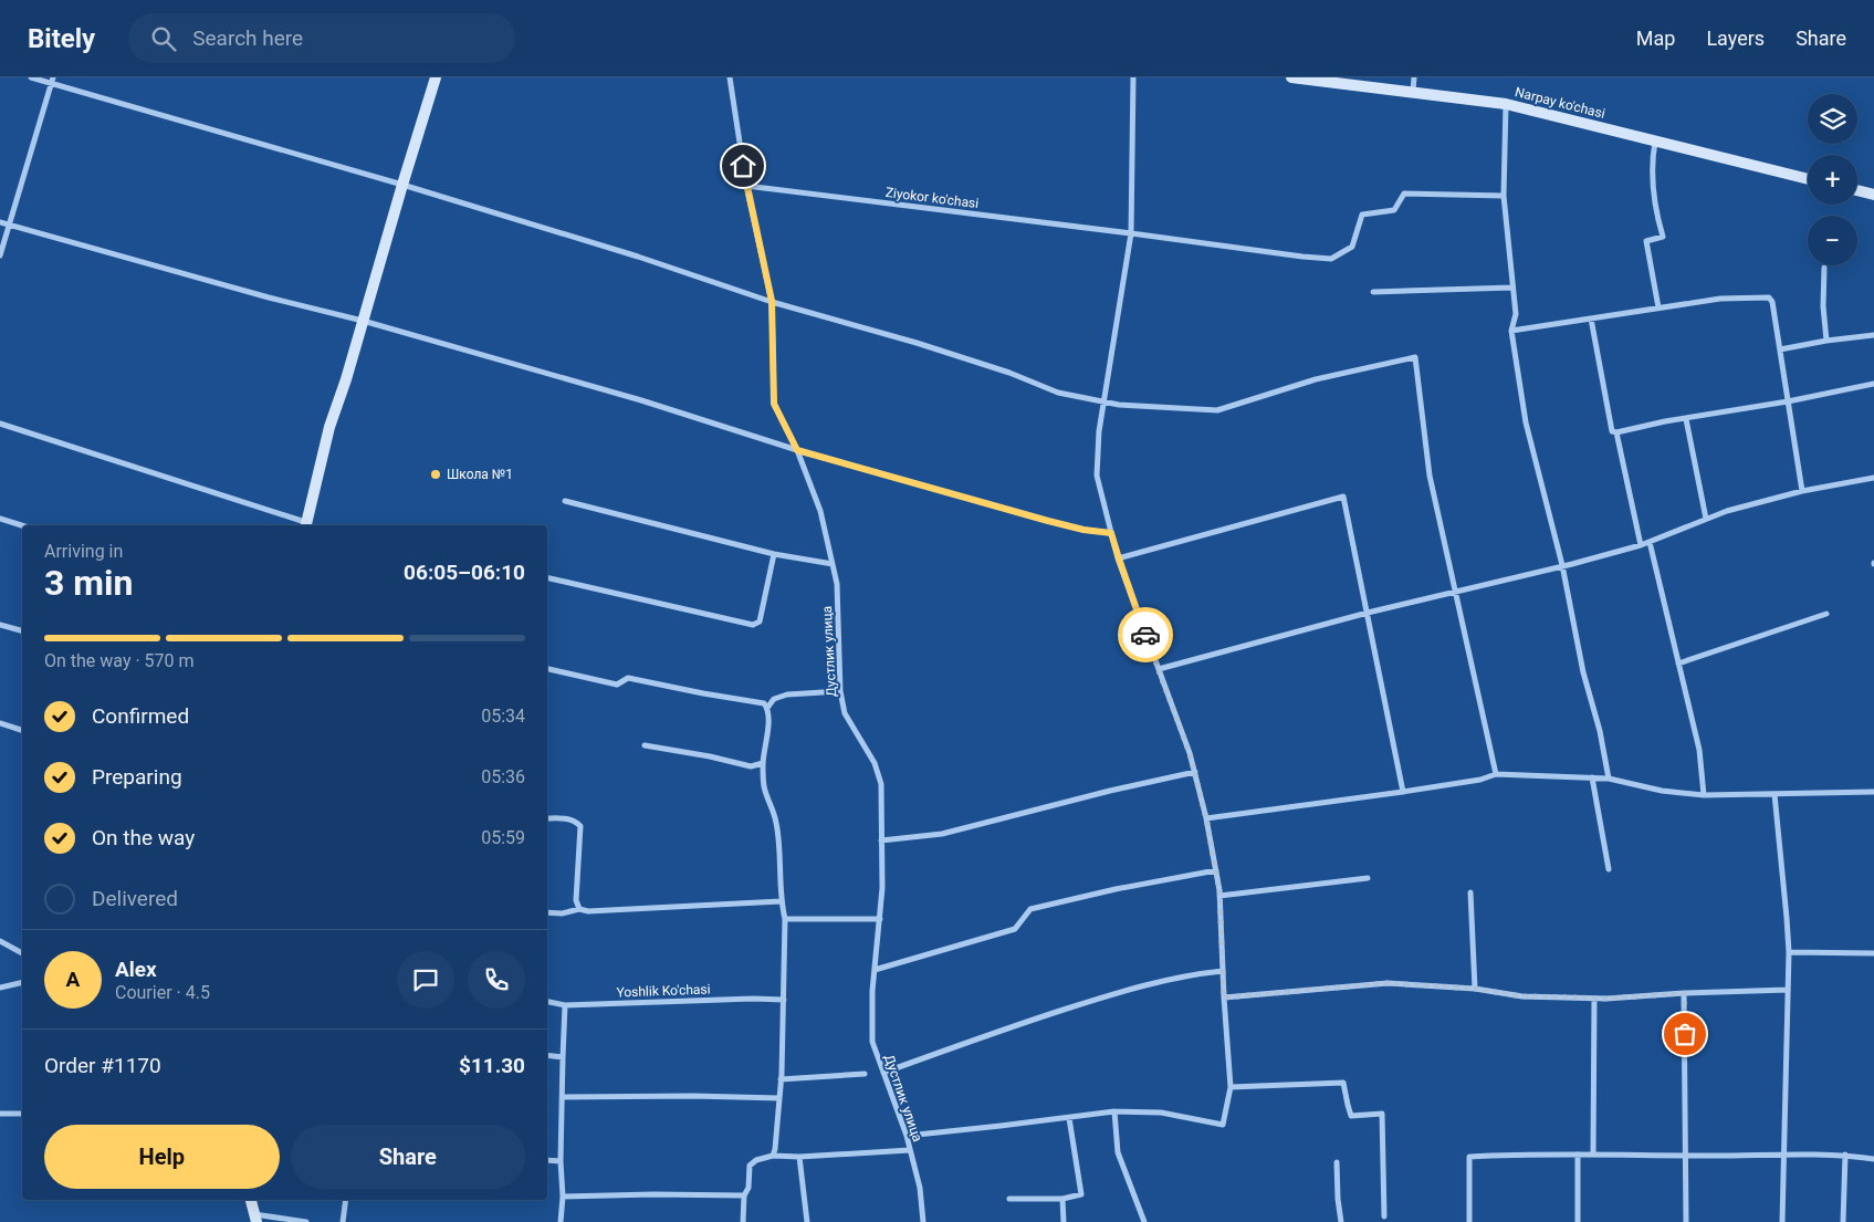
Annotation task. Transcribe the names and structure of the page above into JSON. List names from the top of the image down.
{
  "streets": {
    "main road": ["Narpay ko'chasi"],
    "street": ["Ziyokor ko'chasi", "Дустлик улица", "Yoshlik Ko'chasi"]
  },
  "crossings": [
    ["Ziyokor ko'chasi", "Дустлик улица"]
  ],
  "places": ["Школа №1"],
  "page": {
    "header": "Bitely",
    "search": "Search here",
    "nav": ["Map", "Layers", "Share"],
    "map_buttons": ["+", "−"],
    "heading": ["3 min", "Arriving in", "06:05–06:10"],
    "panel": [
      "Alex",
      "Courier · 4.5",
      "Order #1170",
      "$11.30"
    ],
    "bar": "On the way · 570 m",
    "list": [
      ["Confirmed", "05:34"],
      ["Preparing", "05:36"],
      ["On the way", "05:59"],
      "Delivered"
    ],
    "round": "A",
    "buttons": ["Help", "Share"]
  }
}
